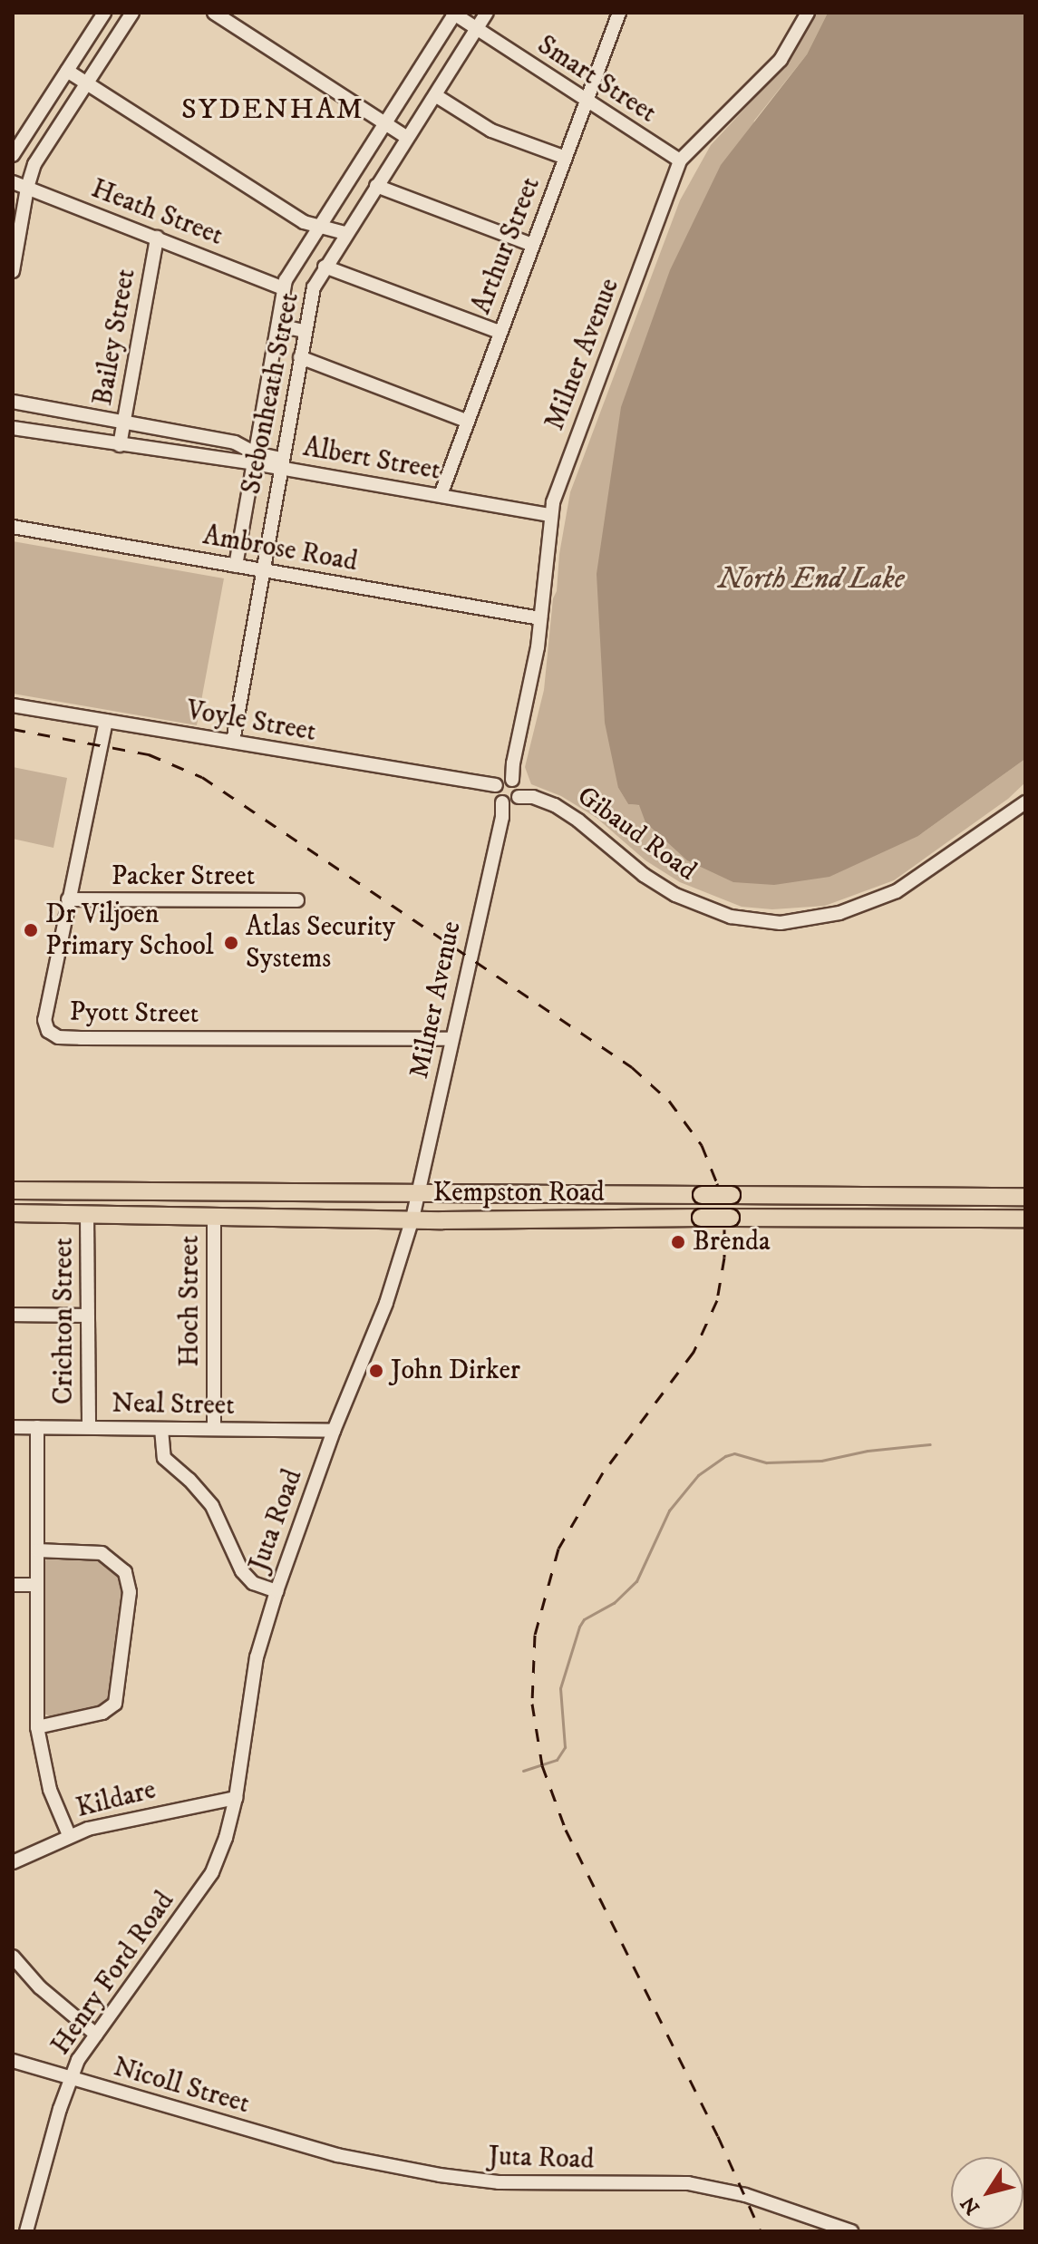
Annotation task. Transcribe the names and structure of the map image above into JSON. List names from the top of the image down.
{
  "streets": {
    "main road": ["Kempston Road"],
    "street": [
      "Smart Street",
      "Heath Street",
      "Arthur Street",
      "Bailey Street",
      "Milner Avenue",
      "Stebonheath Street",
      "Albert Street",
      "Ambrose Road",
      "Voyle Street",
      "Gibaud Road",
      "Packer Street",
      "Pyott Street",
      "Hoch Street",
      "Crichton Street",
      "Neal Street",
      "Juta Road",
      "Kildare",
      "Henry Ford Road",
      "Nicoll Street"
    ]
  },
  "crossings": [
    ["Smart Street", "Arthur Street"],
    ["Smart Street", "Milner Avenue"],
    ["Smart Street", "Stebonheath Street"],
    ["Heath Street", "Bailey Street"],
    ["Heath Street", "Stebonheath Street"],
    ["Arthur Street", "Albert Street"],
    ["Bailey Street", "Albert Street"],
    ["Milner Avenue", "Albert Street"],
    ["Milner Avenue", "Ambrose Road"],
    ["Milner Avenue", "Voyle Street"],
    ["Milner Avenue", "Gibaud Road"],
    ["Milner Avenue", "Pyott Street"],
    ["Milner Avenue", "Kempston Road"],
    ["Milner Avenue", "Juta Road"],
    ["Stebonheath Street", "Albert Street"],
    ["Stebonheath Street", "Ambrose Road"],
    ["Stebonheath Street", "Voyle Street"],
    ["Voyle Street", "Gibaud Road"],
    ["Voyle Street", "Pyott Street"],
    ["Packer Street", "Pyott Street"],
    ["Kempston Road", "Hoch Street"],
    ["Kempston Road", "Crichton Street"],
    ["Kempston Road", "Juta Road"],
    ["Hoch Street", "Neal Street"],
    ["Crichton Street", "Neal Street"],
    ["Neal Street", "Juta Road"],
    ["Juta Road", "Kildare"],
    ["Juta Road", "Henry Ford Road"],
    ["Juta Road", "Nicoll Street"],
    ["Henry Ford Road", "Nicoll Street"]
  ],
  "districts": ["SYDENHAM"],
  "water": ["North End Lake"],
  "places": [
    "Dr Viljoen Primary School",
    "Atlas Security Systems",
    "Brenda",
    "John Dirker"
  ],
  "north": "bottom left"
}
